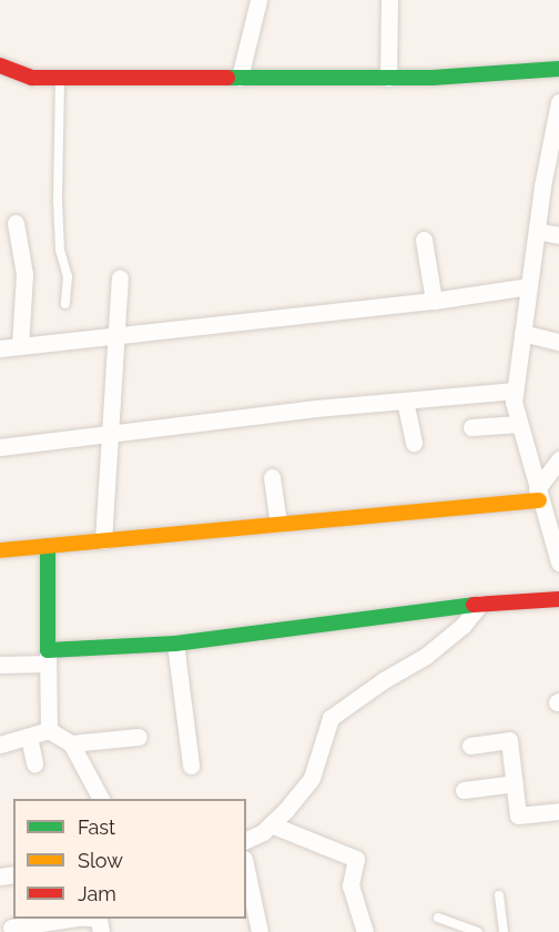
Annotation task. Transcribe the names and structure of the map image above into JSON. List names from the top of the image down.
{
  "legend": ["Fast", "Slow", "Jam"]
}
